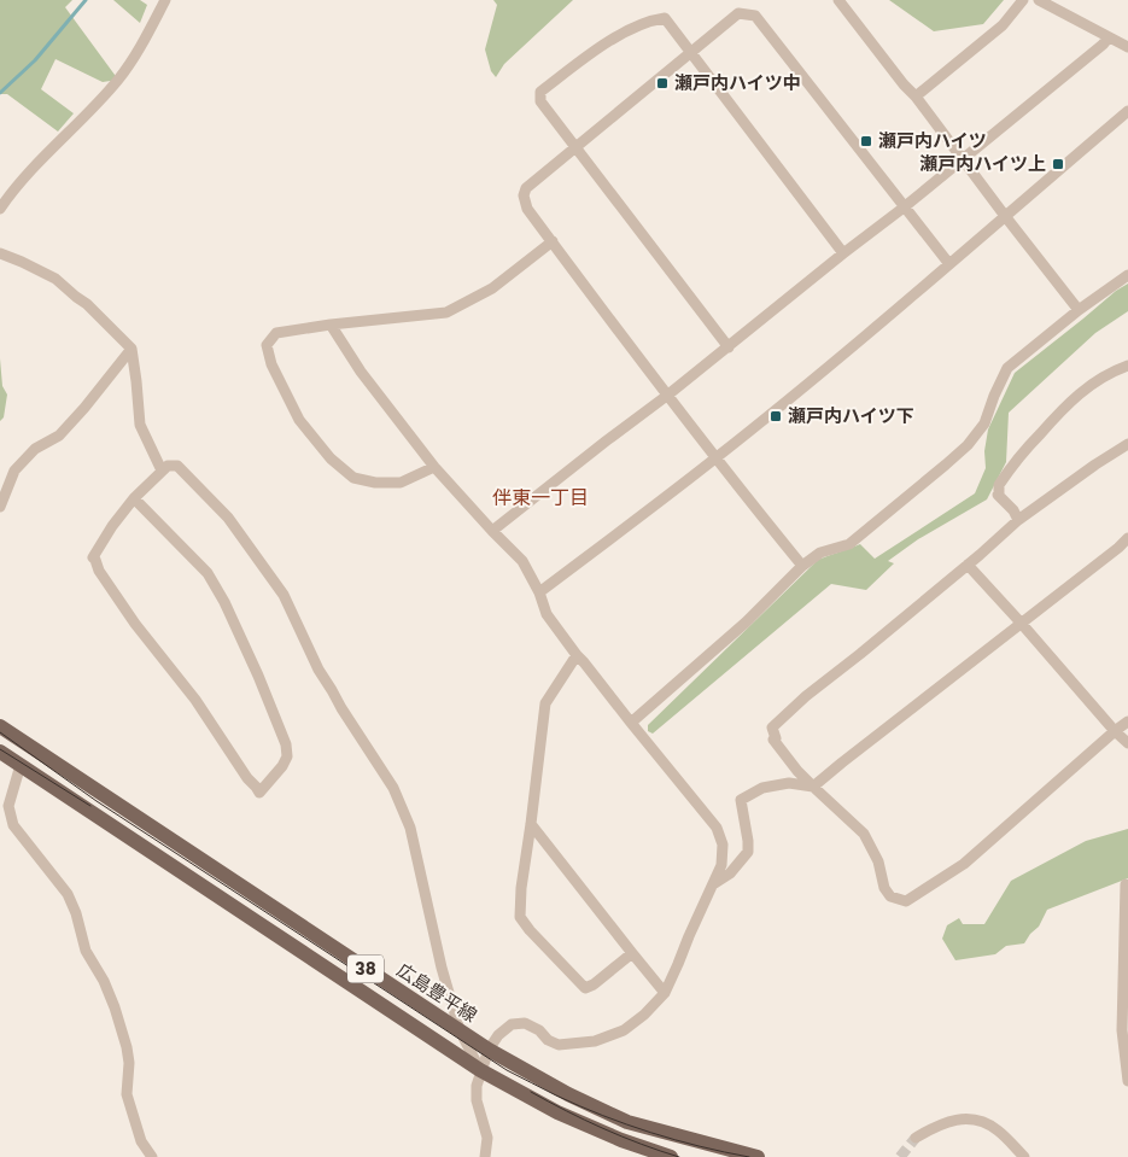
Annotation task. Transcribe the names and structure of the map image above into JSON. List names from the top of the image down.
{
  "streets": {
    "main road": ["38", "広島豊平線"]
  },
  "districts": ["伴東一丁目"],
  "places": {
    "transit": [
      "瀬戸内ハイツ中",
      "瀬戸内ハイツ",
      "瀬戸内ハイツ上",
      "瀬戸内ハイツ下"
    ]
  }
}
